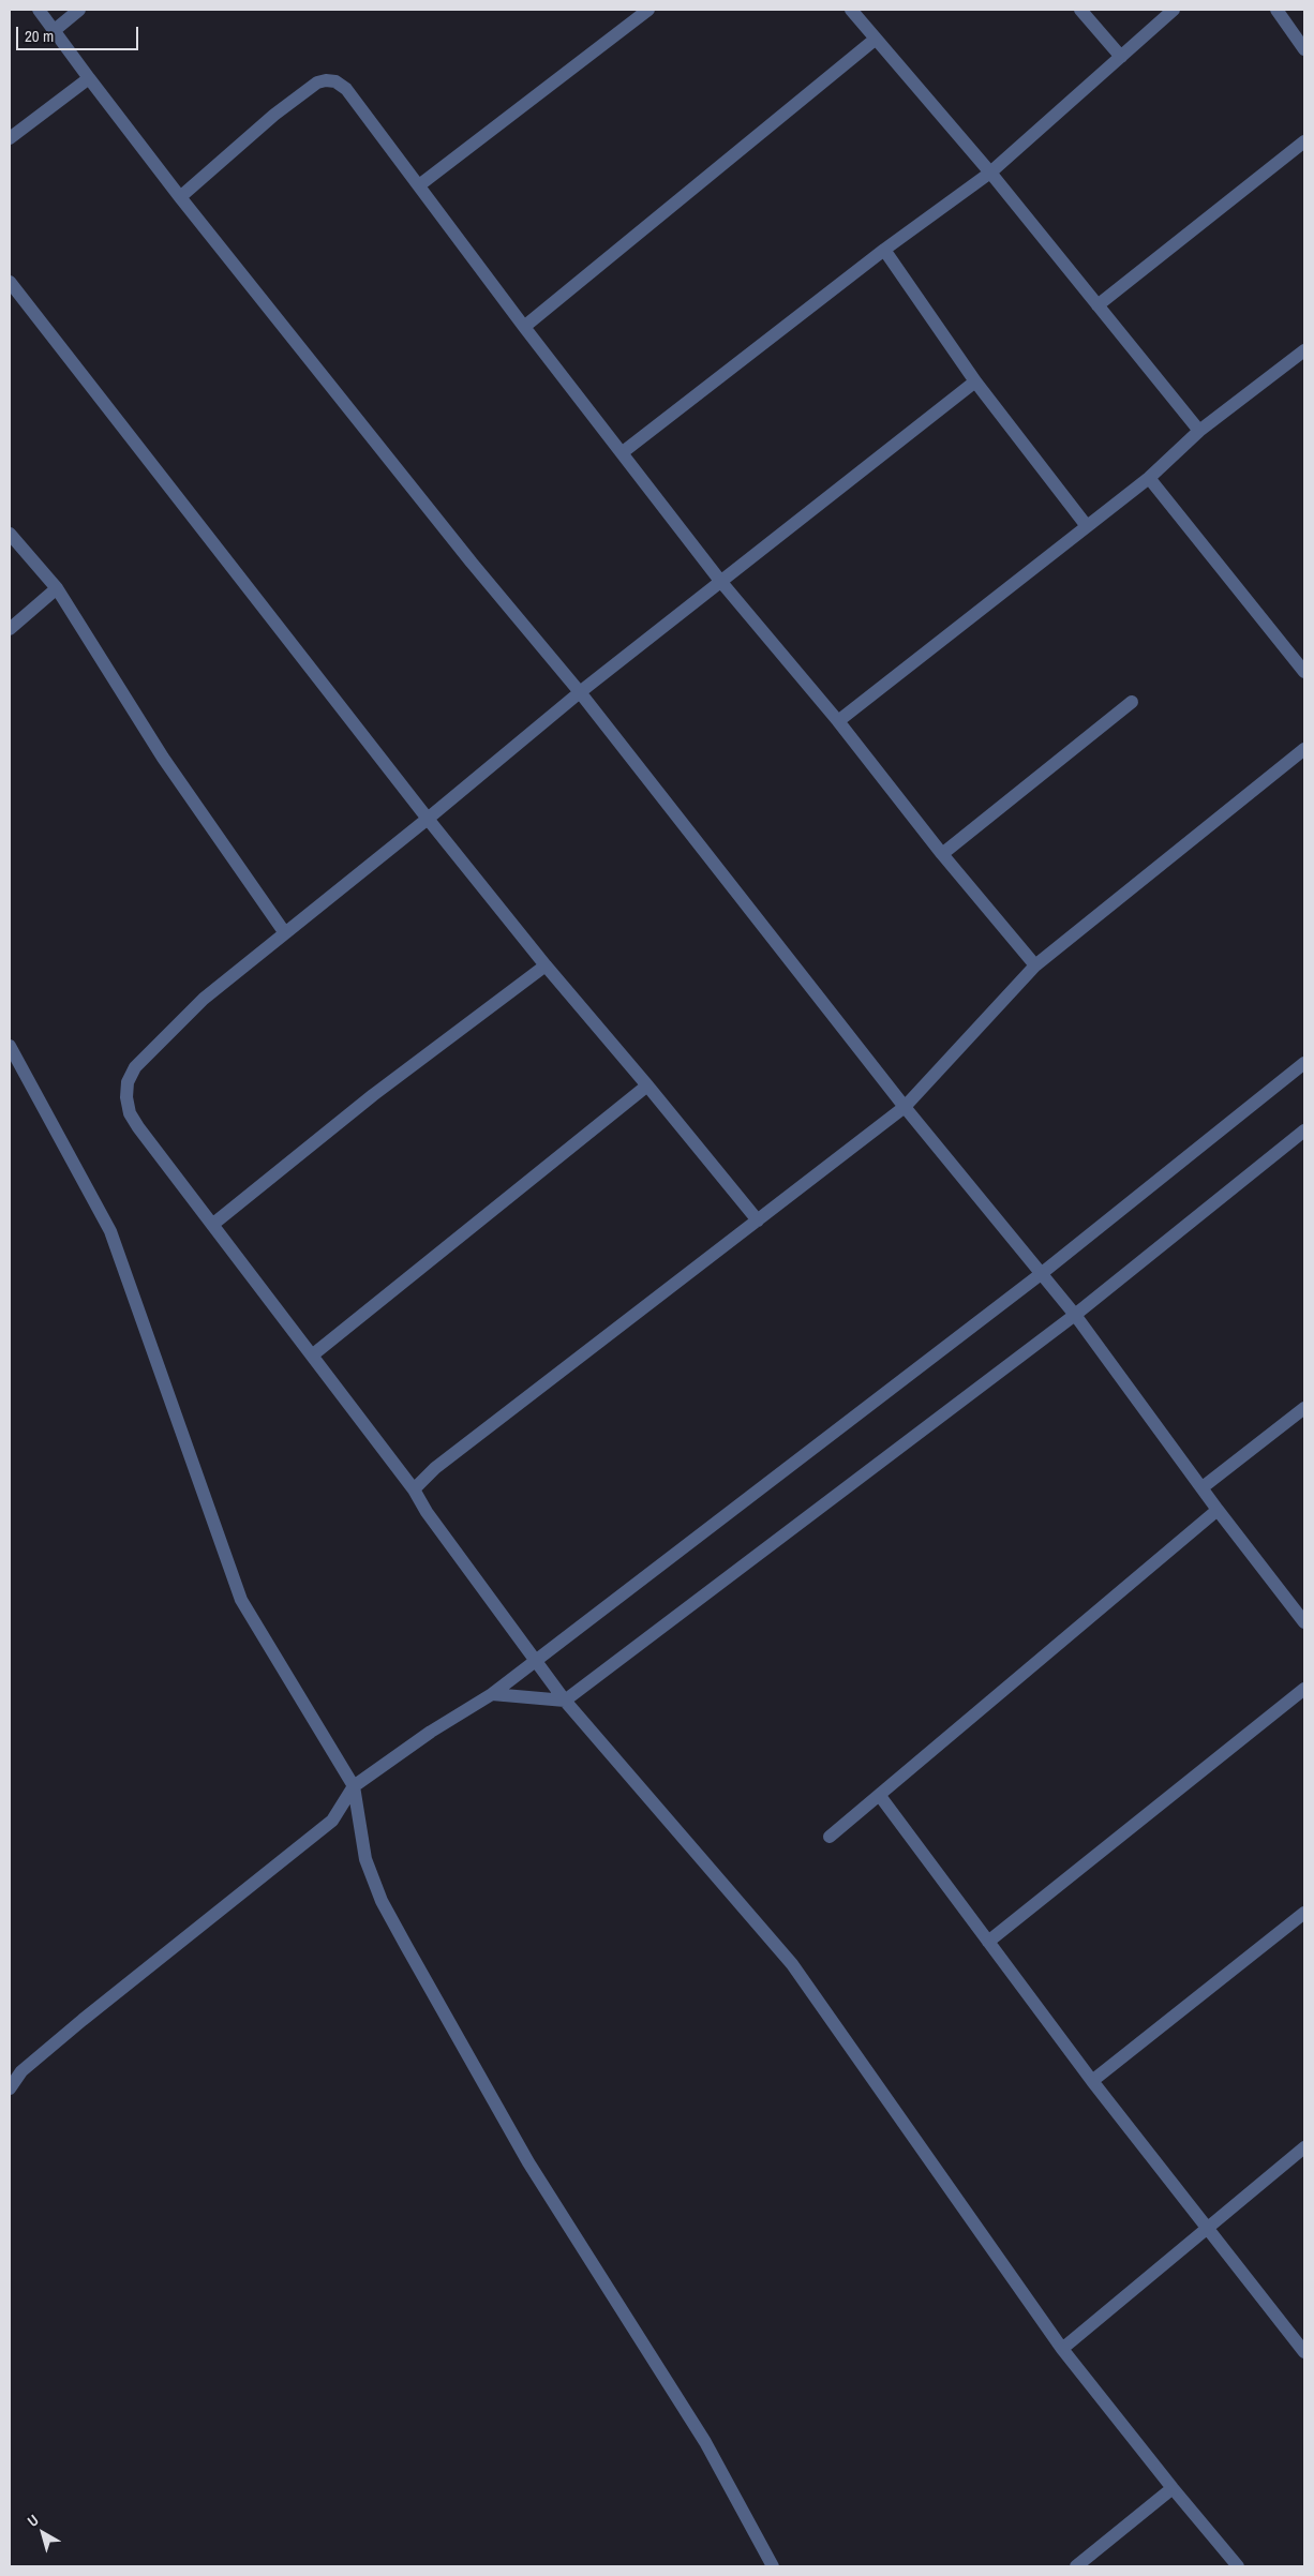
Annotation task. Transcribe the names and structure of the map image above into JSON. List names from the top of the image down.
{
  "scale_bar": "20 m",
  "north": "top left"
}
